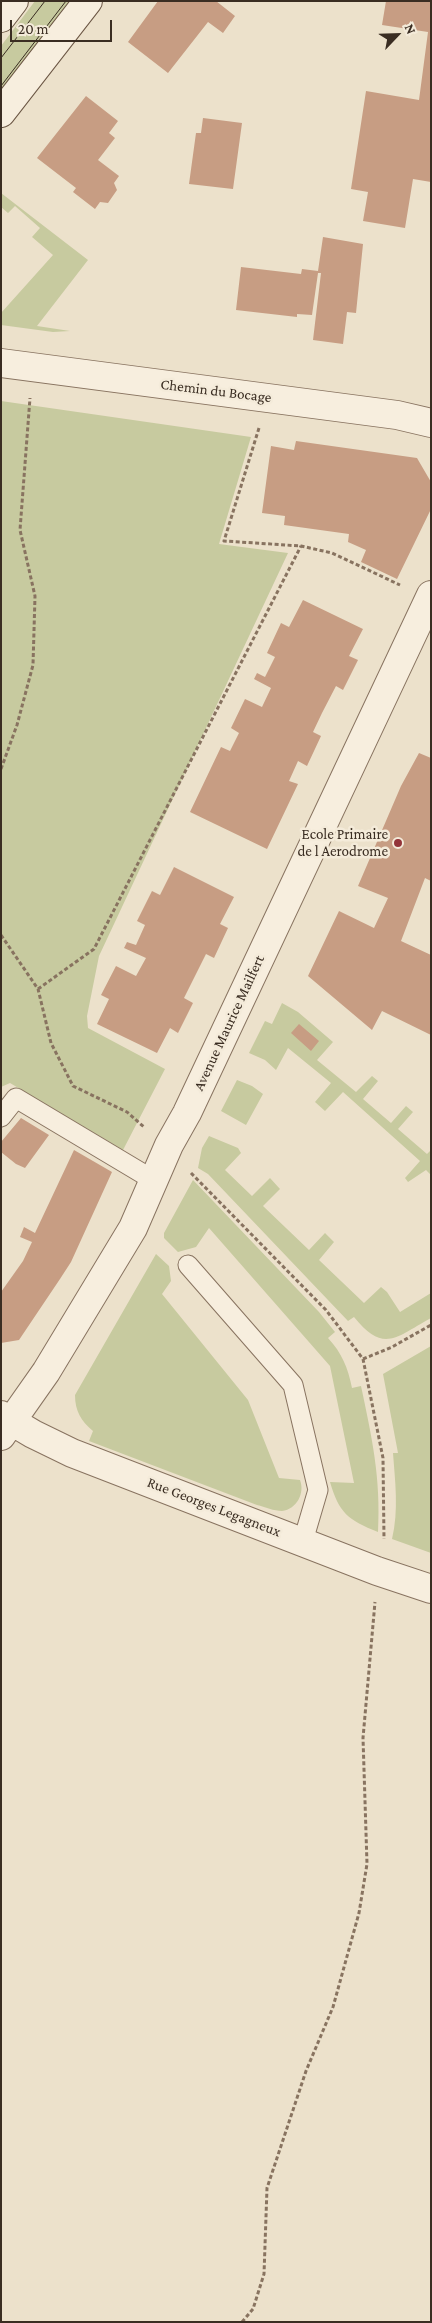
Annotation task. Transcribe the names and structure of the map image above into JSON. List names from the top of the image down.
{
  "streets": {
    "street": ["Chemin du Bocage", "Avenue Maurice Mailfert", "Rue Georges Legagneux"]
  },
  "crossings": [
    ["Avenue Maurice Mailfert", "Rue Georges Legagneux"]
  ],
  "places": ["Ecole Primaire de l Aerodrome"],
  "scale_bar": "20 m",
  "north": "top right"
}
